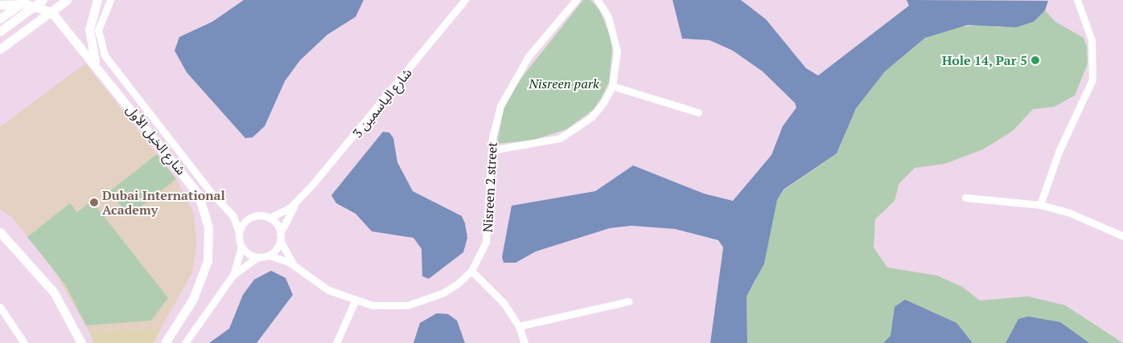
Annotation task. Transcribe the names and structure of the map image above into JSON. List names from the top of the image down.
{
  "streets": {
    "main road": ["شارع الخيل الأول"],
    "street": ["شارع الياسمين 3", "Nisreen 2 street"]
  },
  "crossings": [
    ["شارع الياسمين 3", "Nisreen 2 street"]
  ],
  "parks": ["Nisreen park"],
  "places": ["Hole 14, Par 5", "Dubai International Academy"]
}
